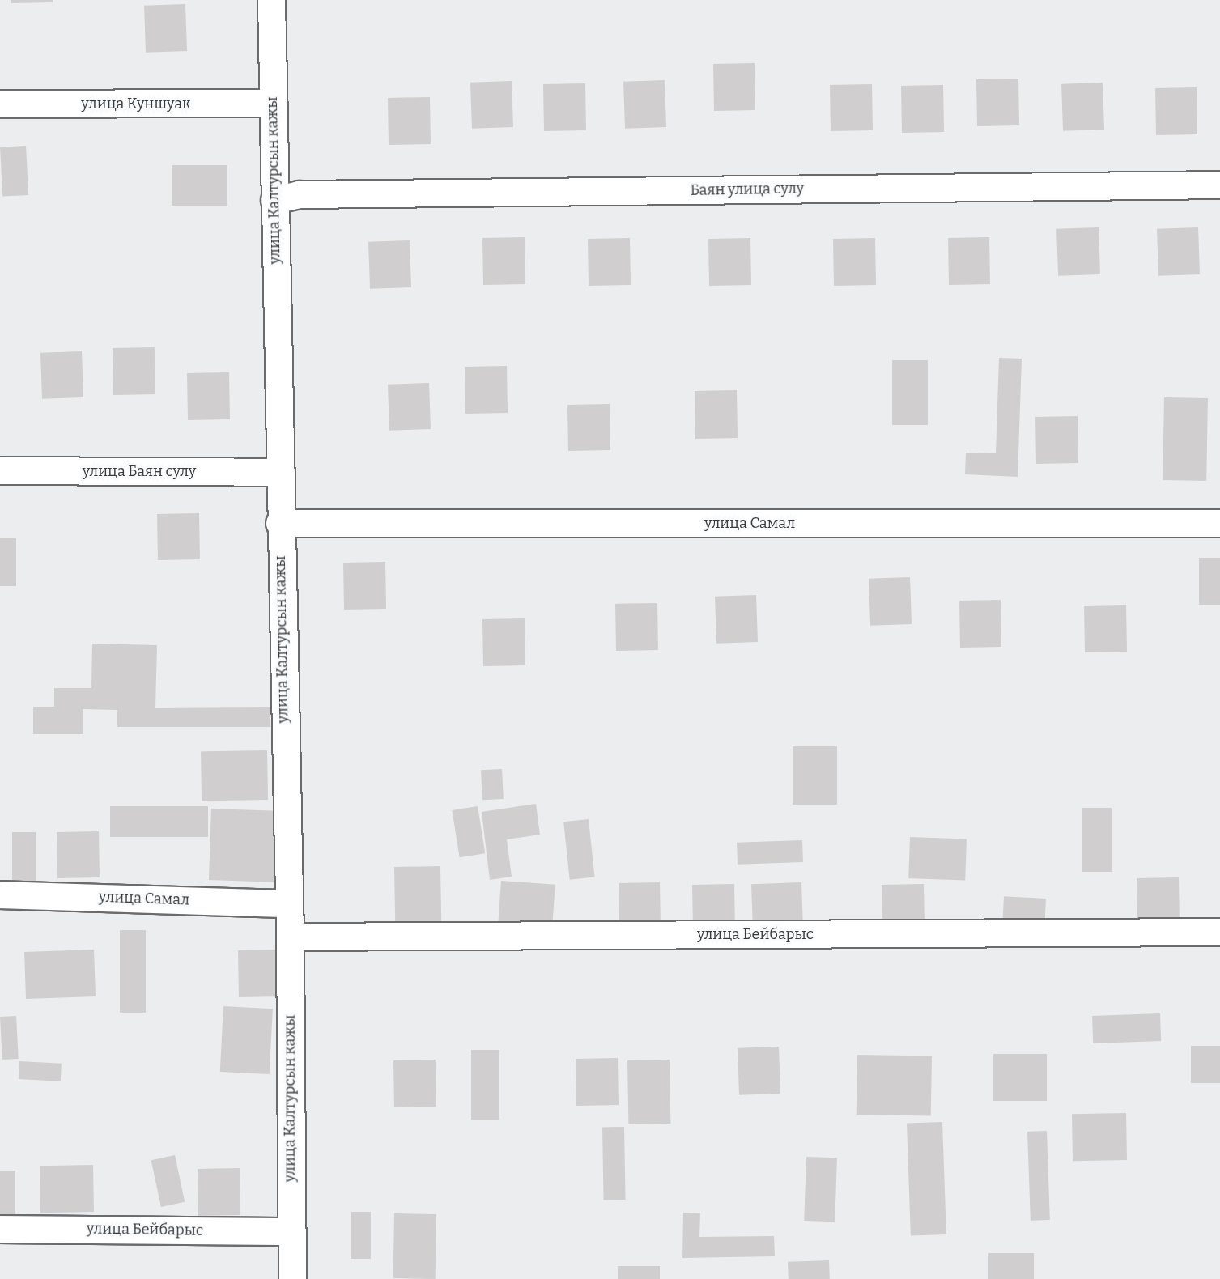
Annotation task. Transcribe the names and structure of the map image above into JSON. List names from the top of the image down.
{
  "streets": {
    "street": [
      "улица Куншуак",
      "улица Калтурсын кажы",
      "Баян улица сулу",
      "улица Баян сулу",
      "улица Самал",
      "улица Бейбарыс"
    ]
  },
  "crossings": [
    ["улица Куншуак", "улица Калтурсын кажы"],
    ["улица Калтурсын кажы", "Баян улица сулу"],
    ["улица Калтурсын кажы", "улица Баян сулу"],
    ["улица Калтурсын кажы", "улица Самал"],
    ["улица Калтурсын кажы", "улица Бейбарыс"]
  ]
}
